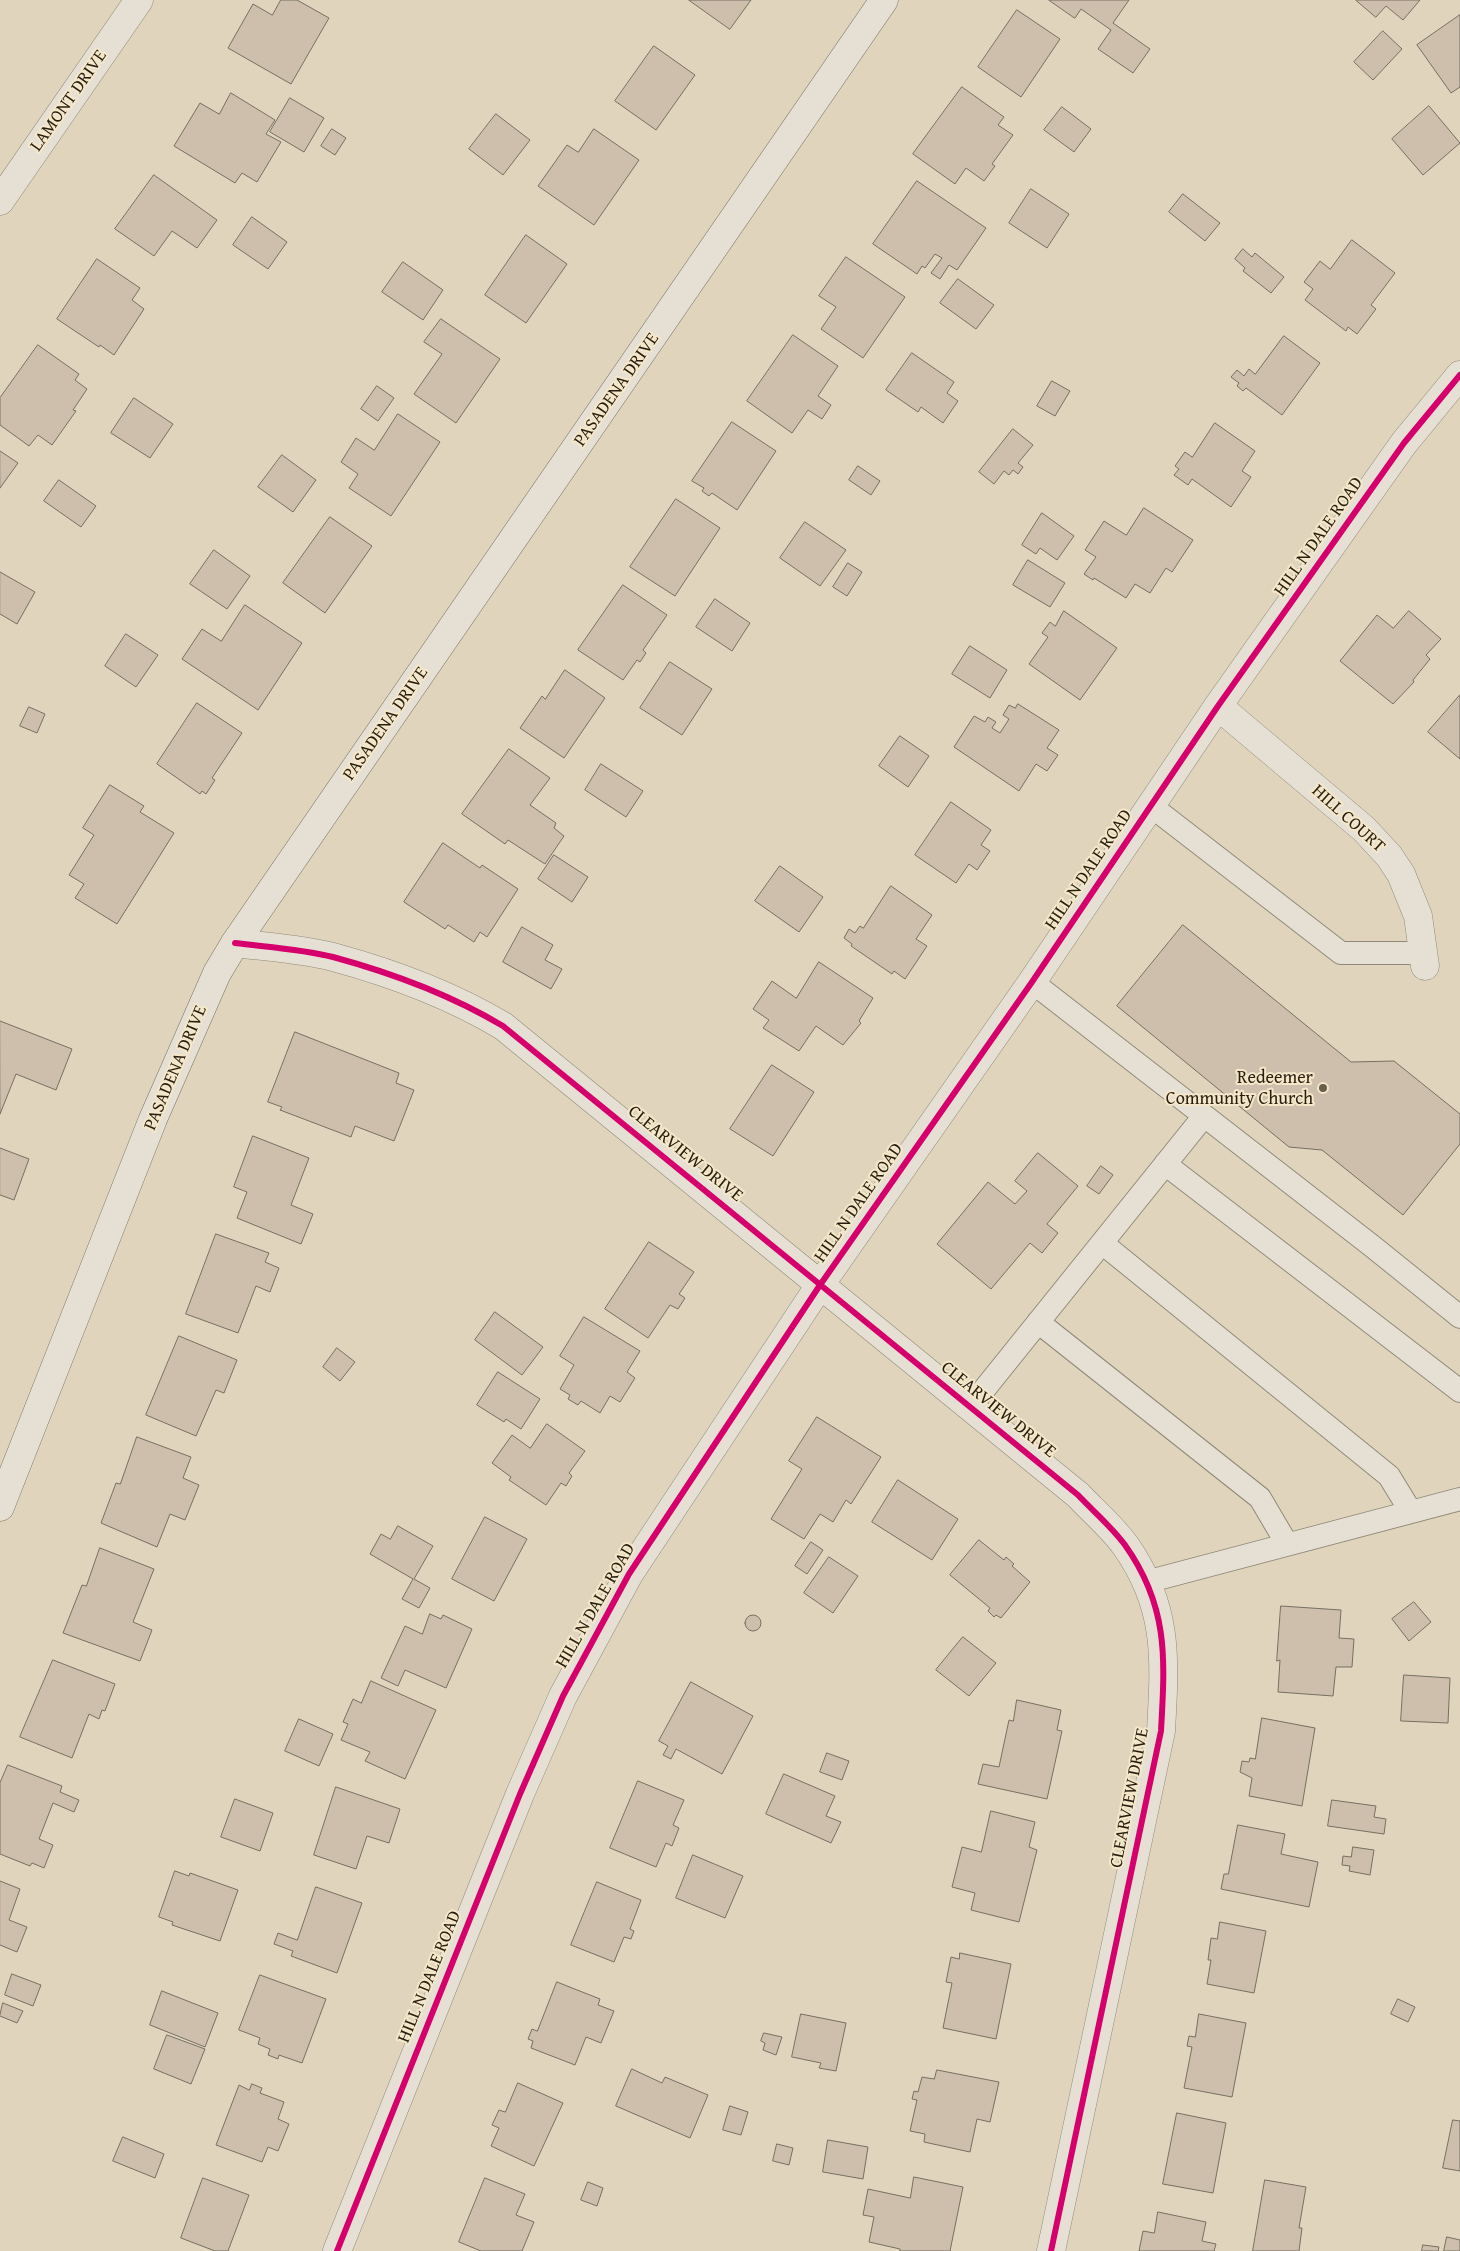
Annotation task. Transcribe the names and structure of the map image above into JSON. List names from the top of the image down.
{
  "streets": {
    "street": [
      "LAMONT DRIVE",
      "PASADENA DRIVE",
      "HILL N DALE ROAD",
      "HILL COURT",
      "CLEARVIEW DRIVE"
    ]
  },
  "crossings": [
    ["PASADENA DRIVE", "CLEARVIEW DRIVE"],
    ["HILL N DALE ROAD", "HILL COURT"],
    ["HILL N DALE ROAD", "CLEARVIEW DRIVE"]
  ],
  "places": ["Redeemer Community Church"]
}
